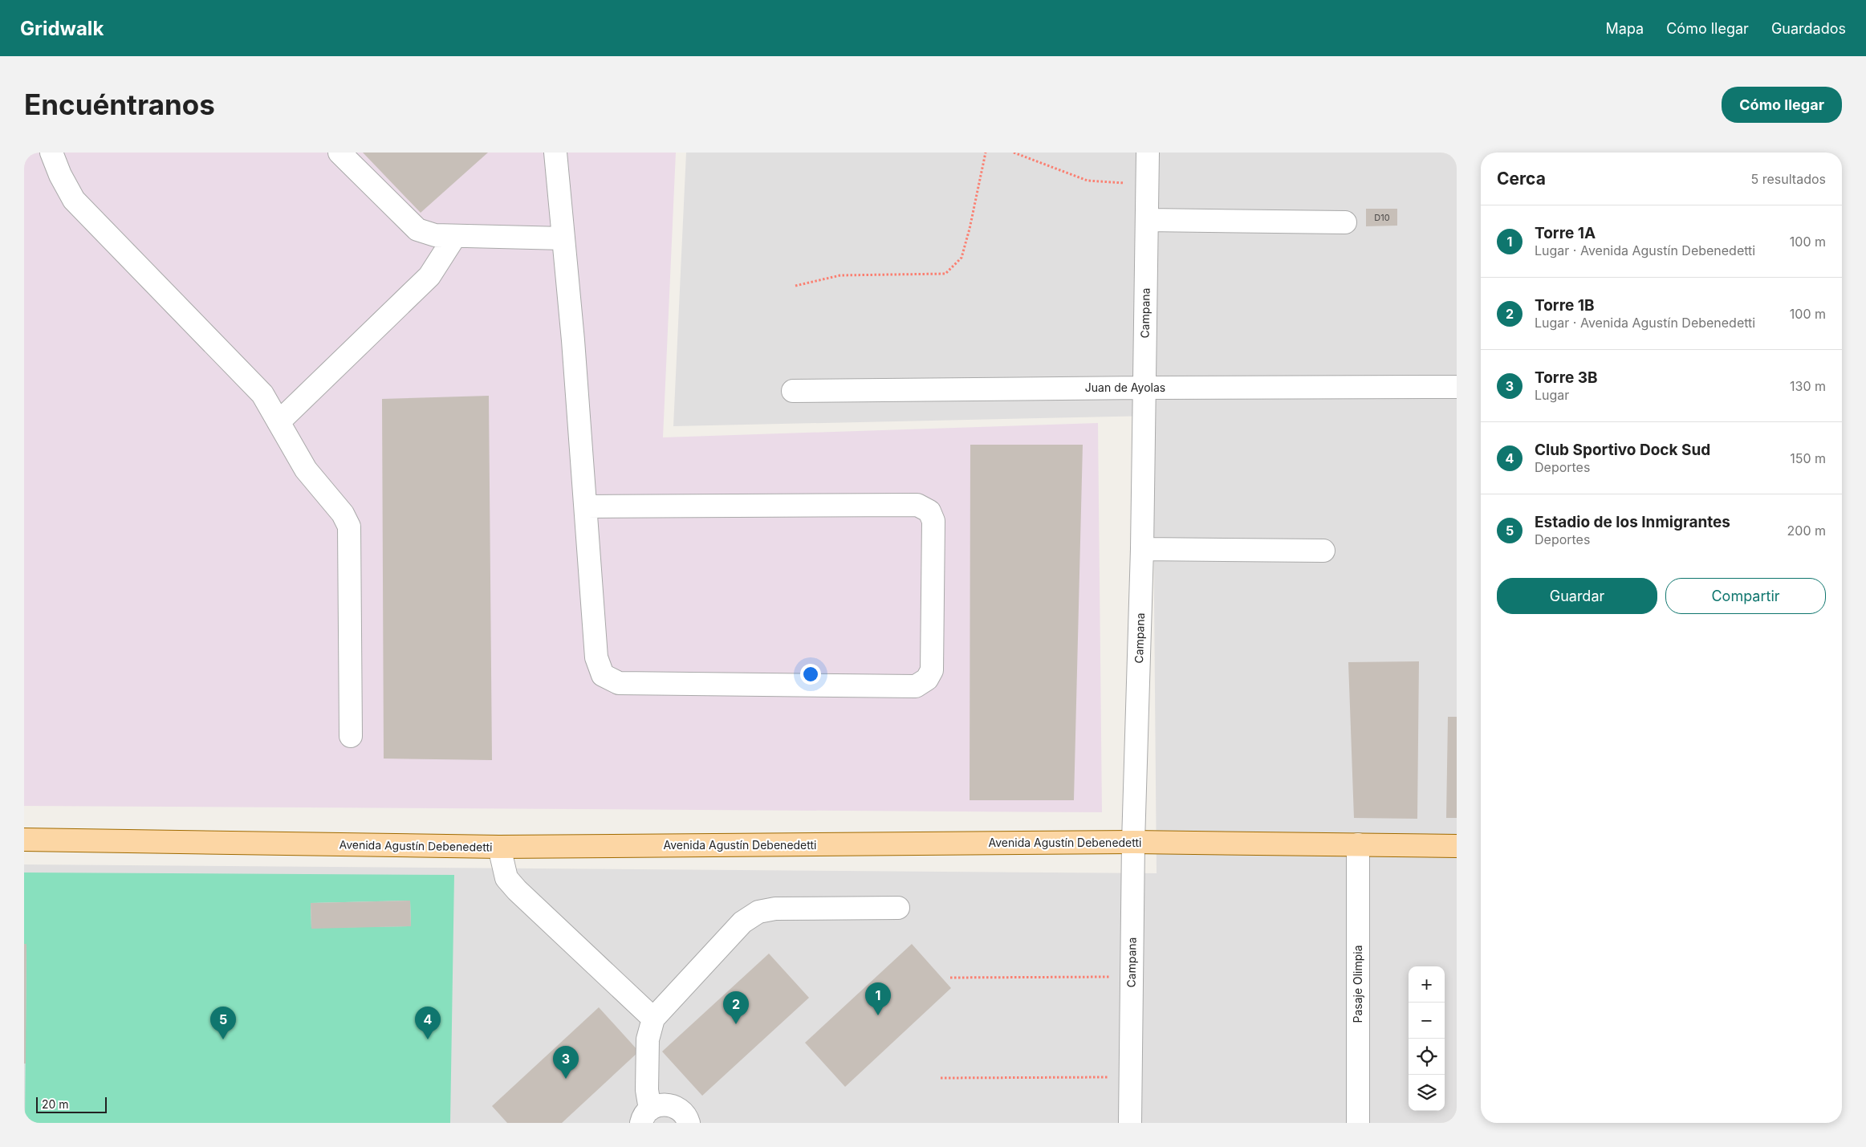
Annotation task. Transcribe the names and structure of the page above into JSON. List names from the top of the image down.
{
  "streets": {
    "main road": ["Avenida Agustín Debenedetti"],
    "street": ["Campana", "Juan de Ayolas", "Pasaje Olimpia"]
  },
  "crossings": [
    ["Campana", "Juan de Ayolas"],
    ["Campana", "Avenida Agustín Debenedetti"],
    ["Avenida Agustín Debenedetti", "Pasaje Olimpia"]
  ],
  "house_numbers": ["D10"],
  "scale_bar": "20 m",
  "page": {
    "header": "Gridwalk",
    "nav": ["Mapa", "Cómo llegar", "Guardados"],
    "buttons": [
      "Cómo llegar",
      ["Guardar", "Compartir"]
    ],
    "title": "Encuéntranos",
    "heading": ["Cerca", "5 resultados"],
    "list": [
      {
        "mark": "1",
        "name": "Torre 1A",
        "note": "Lugar · Avenida Agustín Debenedetti",
        "value": "100 m"
      },
      {
        "mark": "2",
        "name": "Torre 1B",
        "note": "Lugar · Avenida Agustín Debenedetti",
        "value": "100 m"
      },
      {
        "mark": "3",
        "name": "Torre 3B",
        "note": "Lugar",
        "value": "130 m"
      },
      {
        "mark": "4",
        "name": "Club Sportivo Dock Sud",
        "note": "Deportes",
        "value": "150 m"
      },
      {
        "mark": "5",
        "name": "Estadio de los Inmigrantes",
        "note": "Deportes",
        "value": "200 m"
      }
    ],
    "map_buttons": ["+", "−"],
    "pins": [
      "1",
      "2",
      "4",
      "5",
      "3"
    ],
    "scale": "20 m"
  }
}
